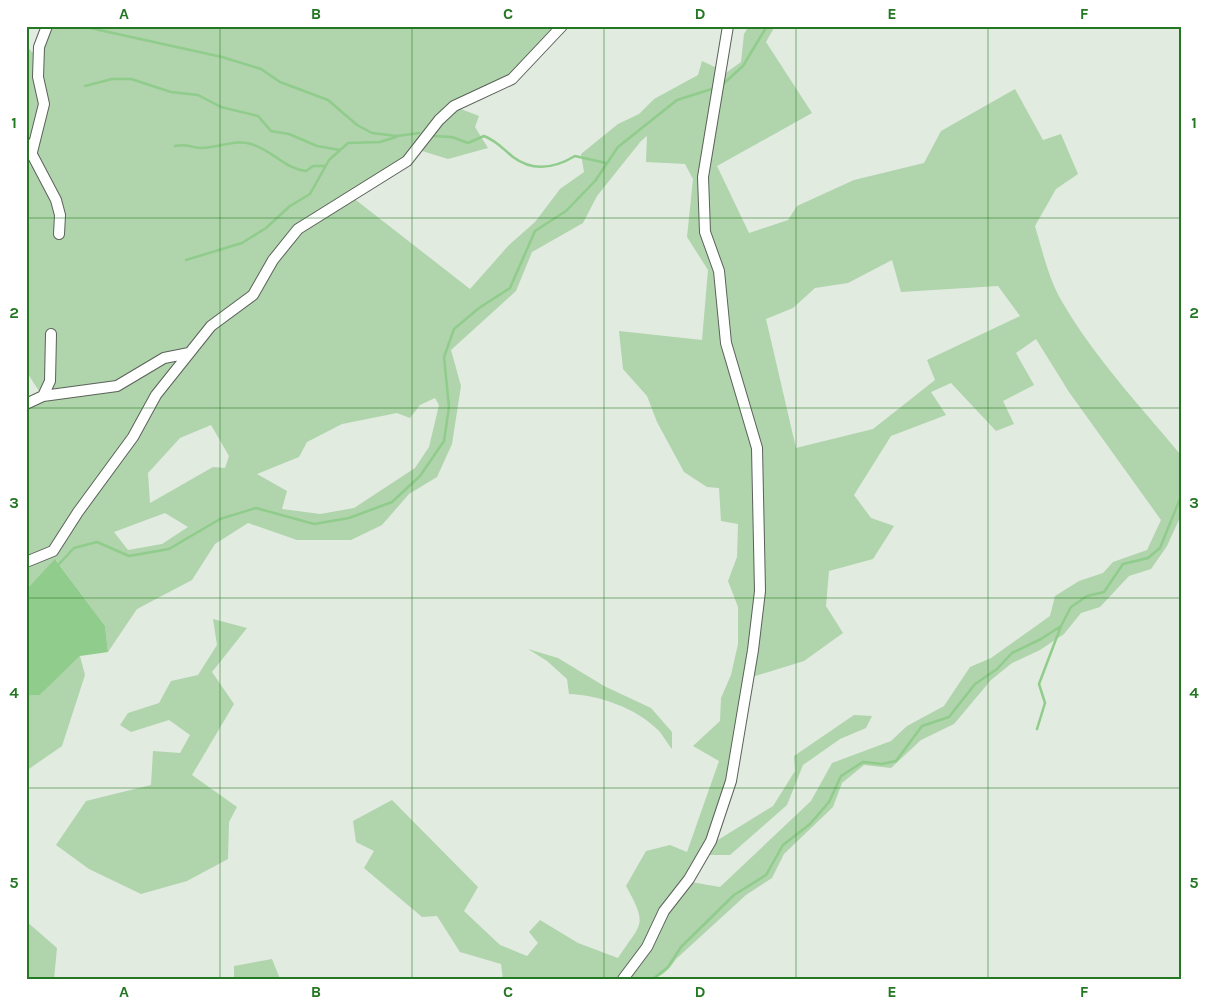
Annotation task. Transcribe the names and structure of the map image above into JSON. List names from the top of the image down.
{
  "grid": {
    "columns": [
      "A",
      "B",
      "C",
      "D",
      "E",
      "F"
    ],
    "rows": [
      "1",
      "2",
      "3",
      "4",
      "5"
    ]
  }
}
